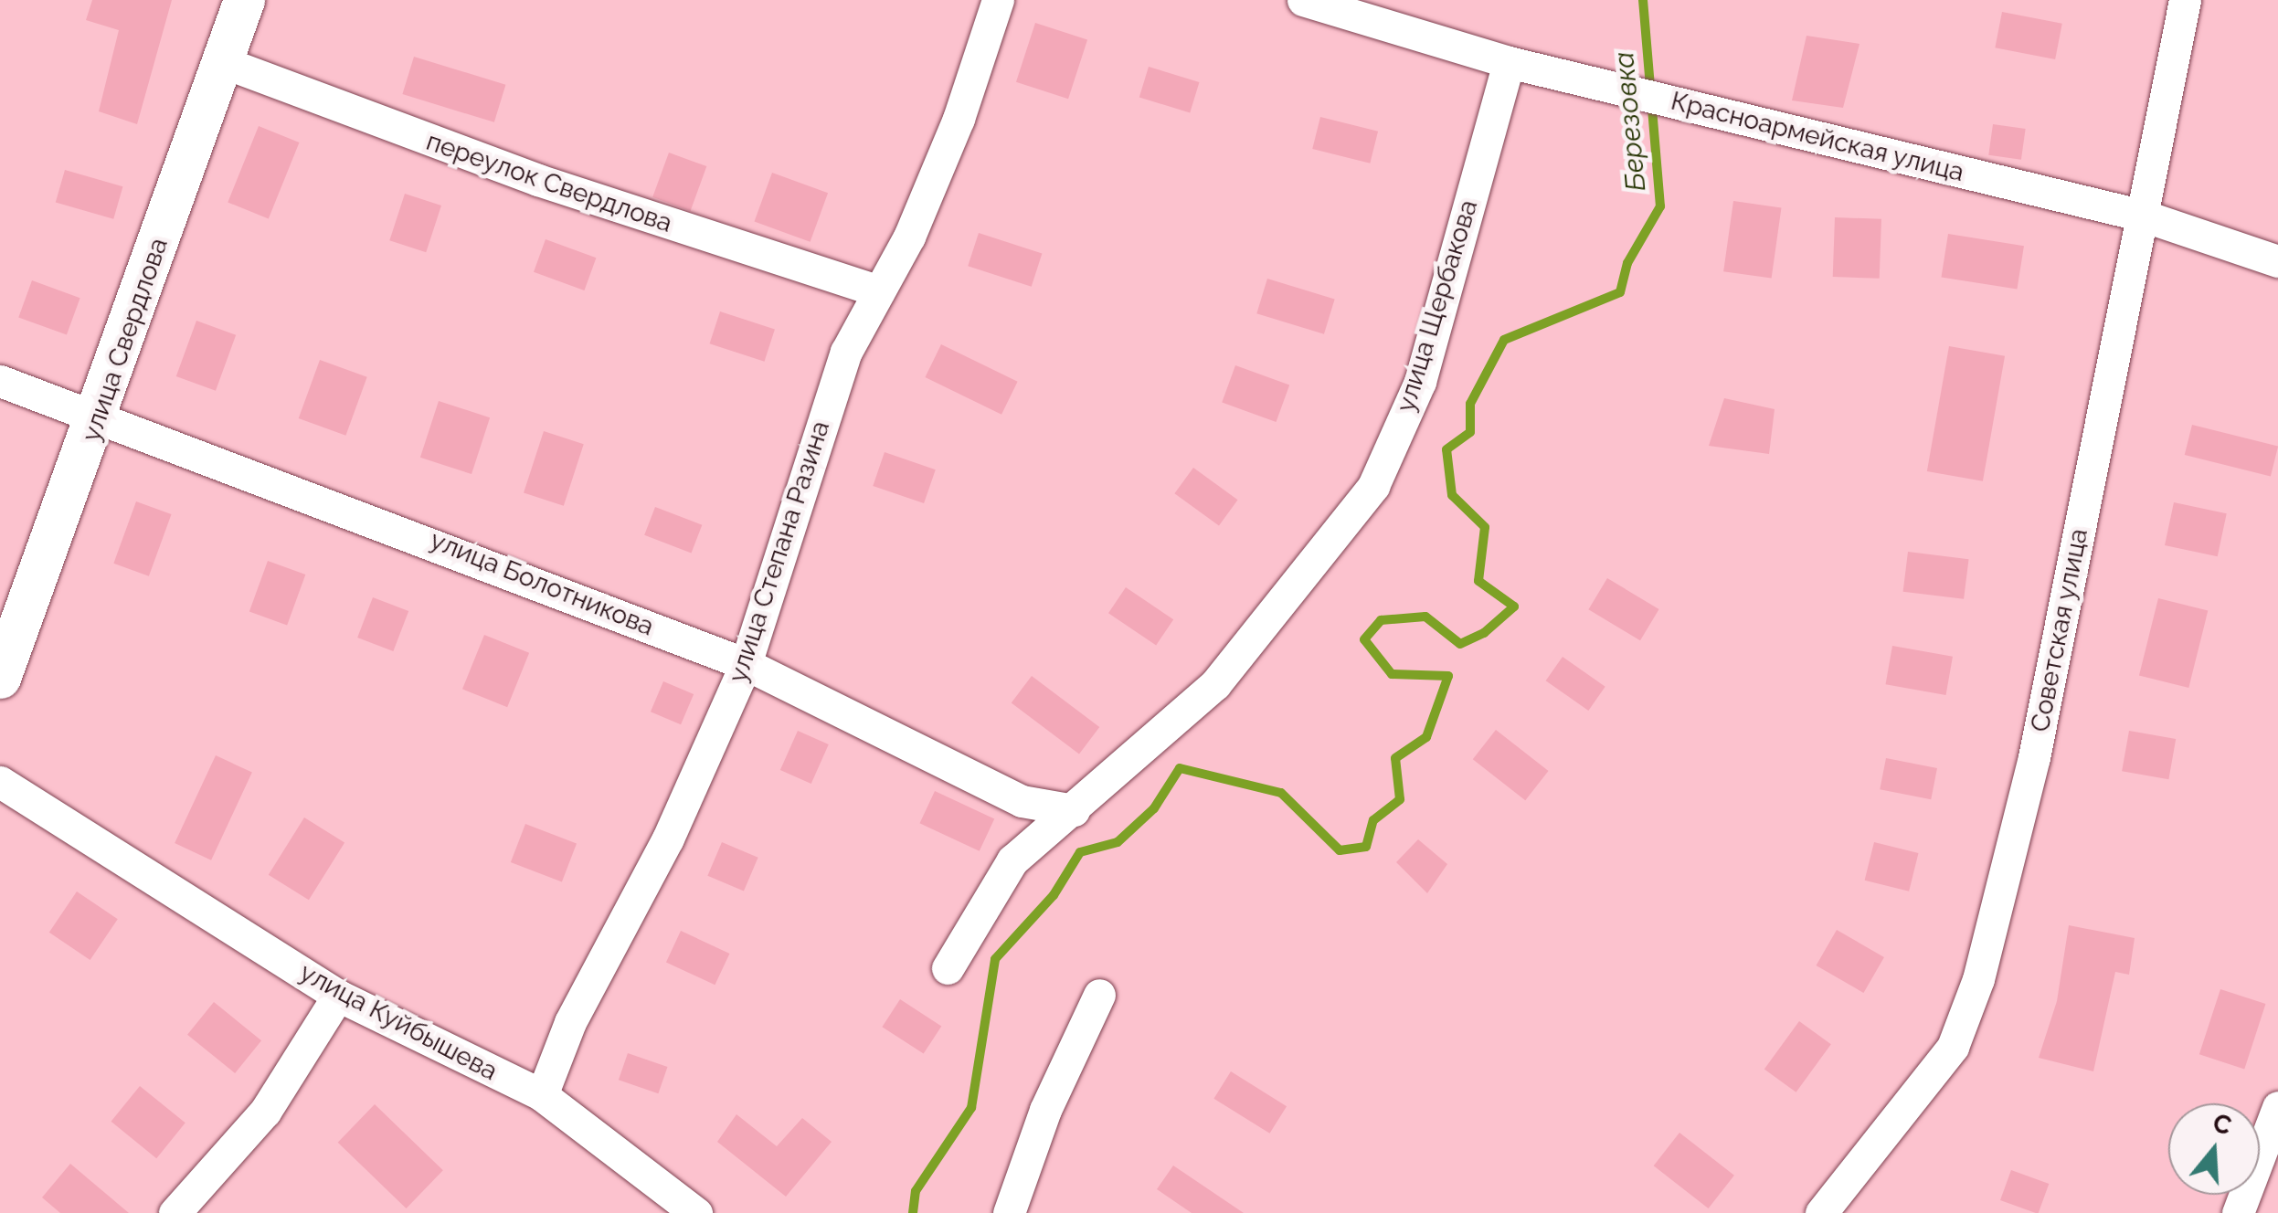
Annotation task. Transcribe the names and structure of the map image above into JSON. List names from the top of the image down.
{
  "streets": {
    "main road": ["улица Свердлова"],
    "street": [
      "Красноармейская улица",
      "переулок Свердлова",
      "улица Щербакова",
      "улица Степана Разина",
      "улица Болотникова",
      "Советская улица",
      "улица Куйбышева"
    ]
  },
  "crossings": [
    ["Красноармейская улица", "улица Щербакова"],
    ["Красноармейская улица", "Советская улица"],
    ["переулок Свердлова", "улица Свердлова"],
    ["переулок Свердлова", "улица Степана Разина"],
    ["улица Щербакова", "улица Болотникова"],
    ["улица Свердлова", "улица Болотникова"],
    ["улица Степана Разина", "улица Болотникова"],
    ["улица Степана Разина", "улица Куйбышева"]
  ],
  "water": ["Березовка"],
  "north": "top"
}
